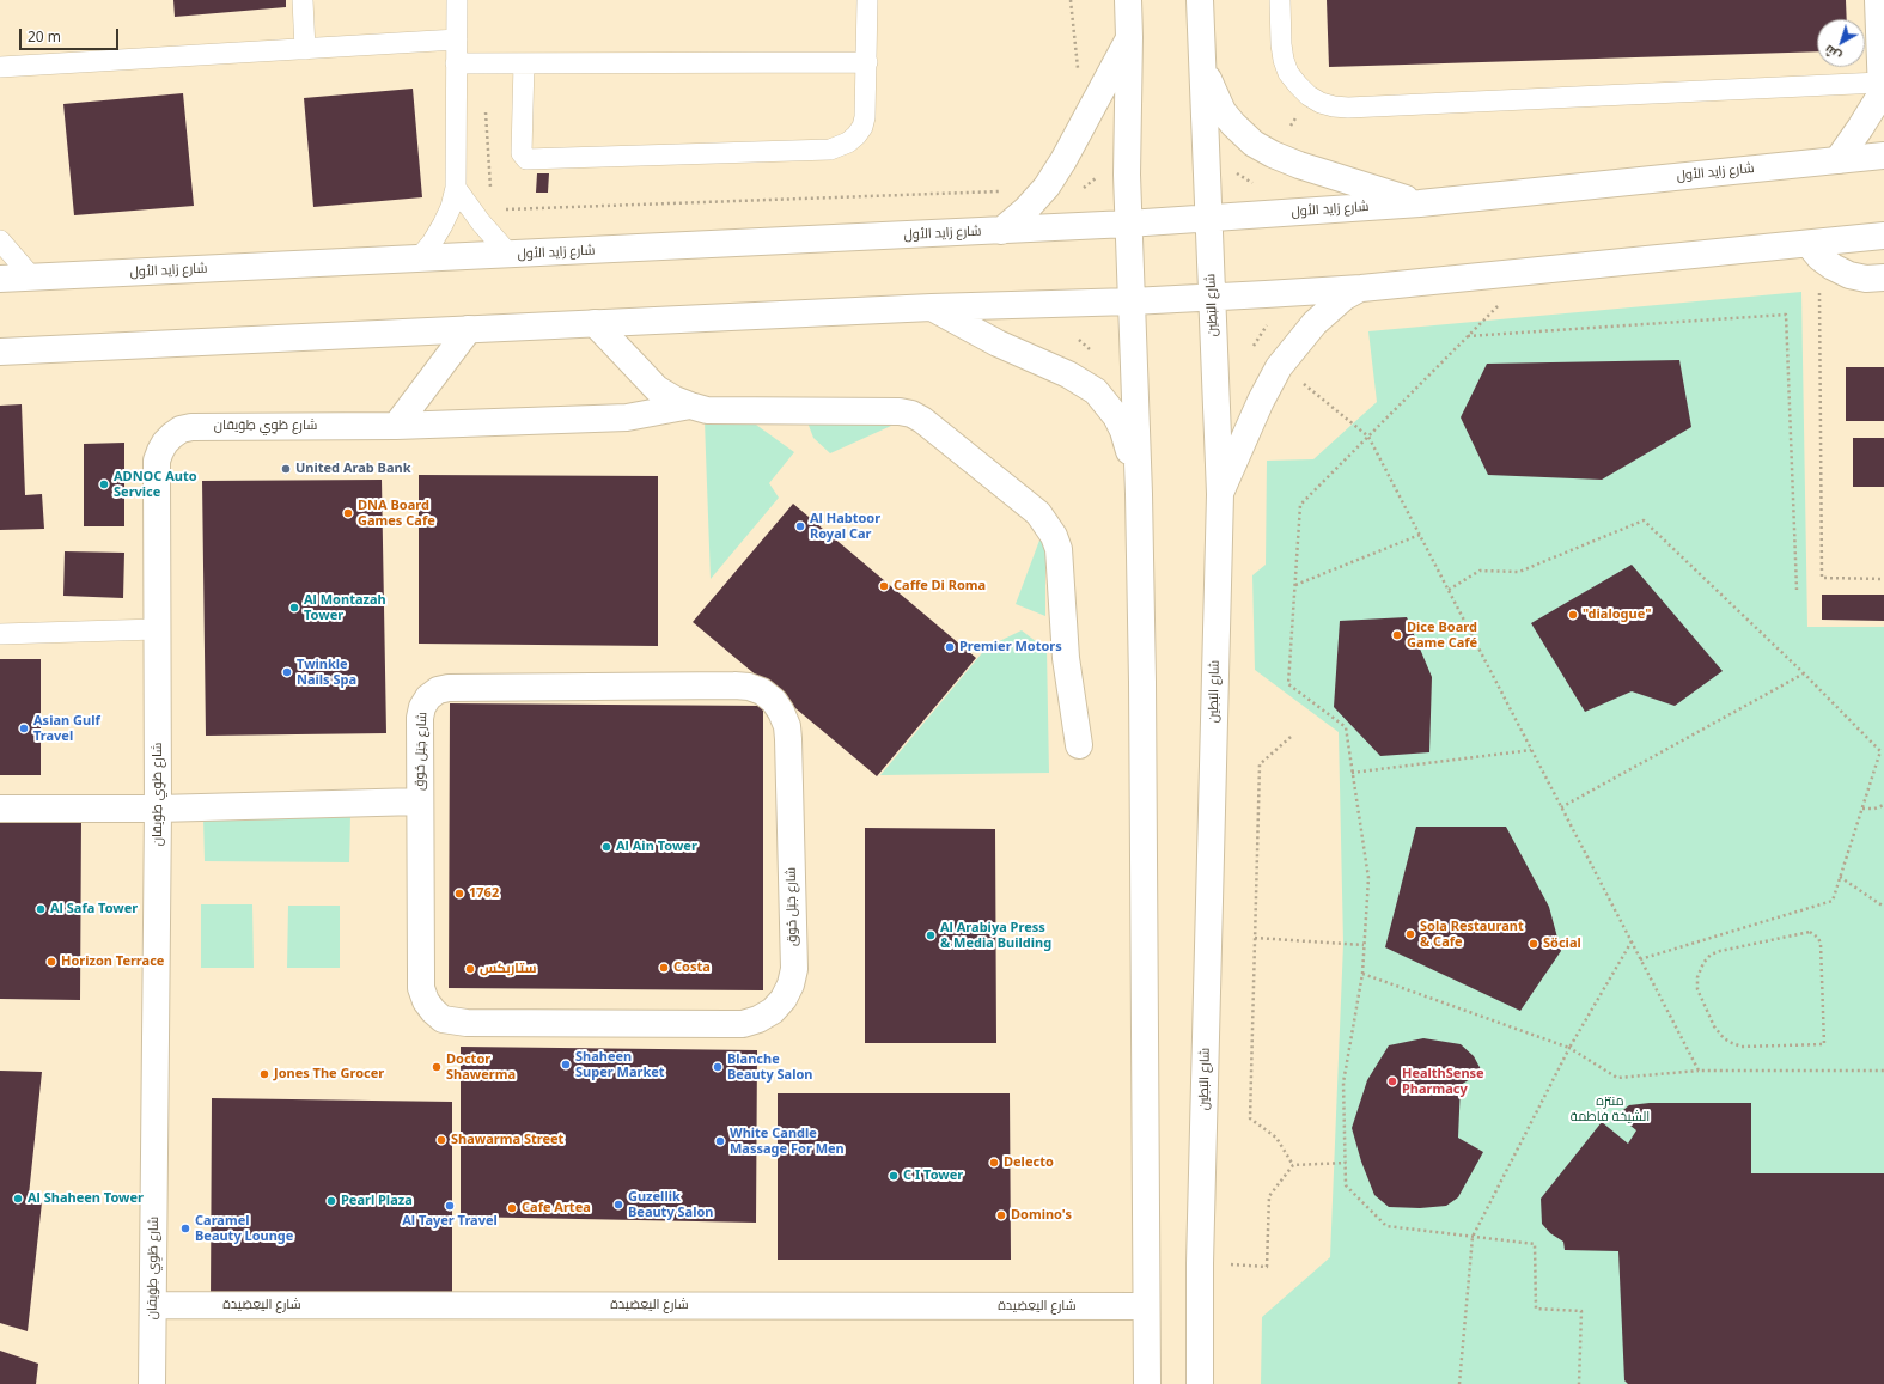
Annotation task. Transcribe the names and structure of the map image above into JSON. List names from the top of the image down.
{
  "streets": {
    "main road": [
      "شارع زايد الأول",
      "شارع البَطِين",
      "شارع طَوِي طِوَيقان",
      "شارع جَبَل حُوق",
      "شارع اليعِضِيدة"
    ]
  },
  "crossings": [
    ["شارع زايد الأول", "شارع البَطِين"],
    ["شارع طَوِي طِوَيقان", "شارع جَبَل حُوق"],
    ["شارع طَوِي طِوَيقان", "شارع اليعِضِيدة"]
  ],
  "parks": ["منتزه الشيخة فاطمة"],
  "places": [
    "United Arab Bank",
    "ADNOC Auto Service",
    "DNA Board Games Cafe",
    "Al Habtoor Royal Car",
    "Caffe Di Roma",
    "Al Montazah Tower",
    "\"dialogue\"",
    "Dice Board Game Café",
    "Premier Motors",
    "Twinkle Nails Spa",
    "Asian Gulf Travel",
    "Al Ain Tower",
    "1762",
    "Al Safa Tower",
    "Sola Restaurant & Cafe",
    "Al Arabiya Press & Media Building",
    "Söcial",
    "Horizon Terrace",
    "Costa",
    "ستاربكس",
    "Shaheen Super Market",
    "Doctor Shawerma",
    "Blanche Beauty Salon",
    "Jones The Grocer",
    "HealthSense Pharmacy",
    "Shawarma Street",
    "White Candle Massage For Men",
    "Delecto",
    "C I Tower",
    "Al Shaheen Tower",
    "Pearl Plaza",
    "Guzellik Beauty Salon",
    "Al Tayer Travel",
    "Cafe Artea",
    "Domino's",
    "Caramel Beauty Lounge"
  ],
  "scale_bar": "20 m",
  "north": "bottom left"
}
